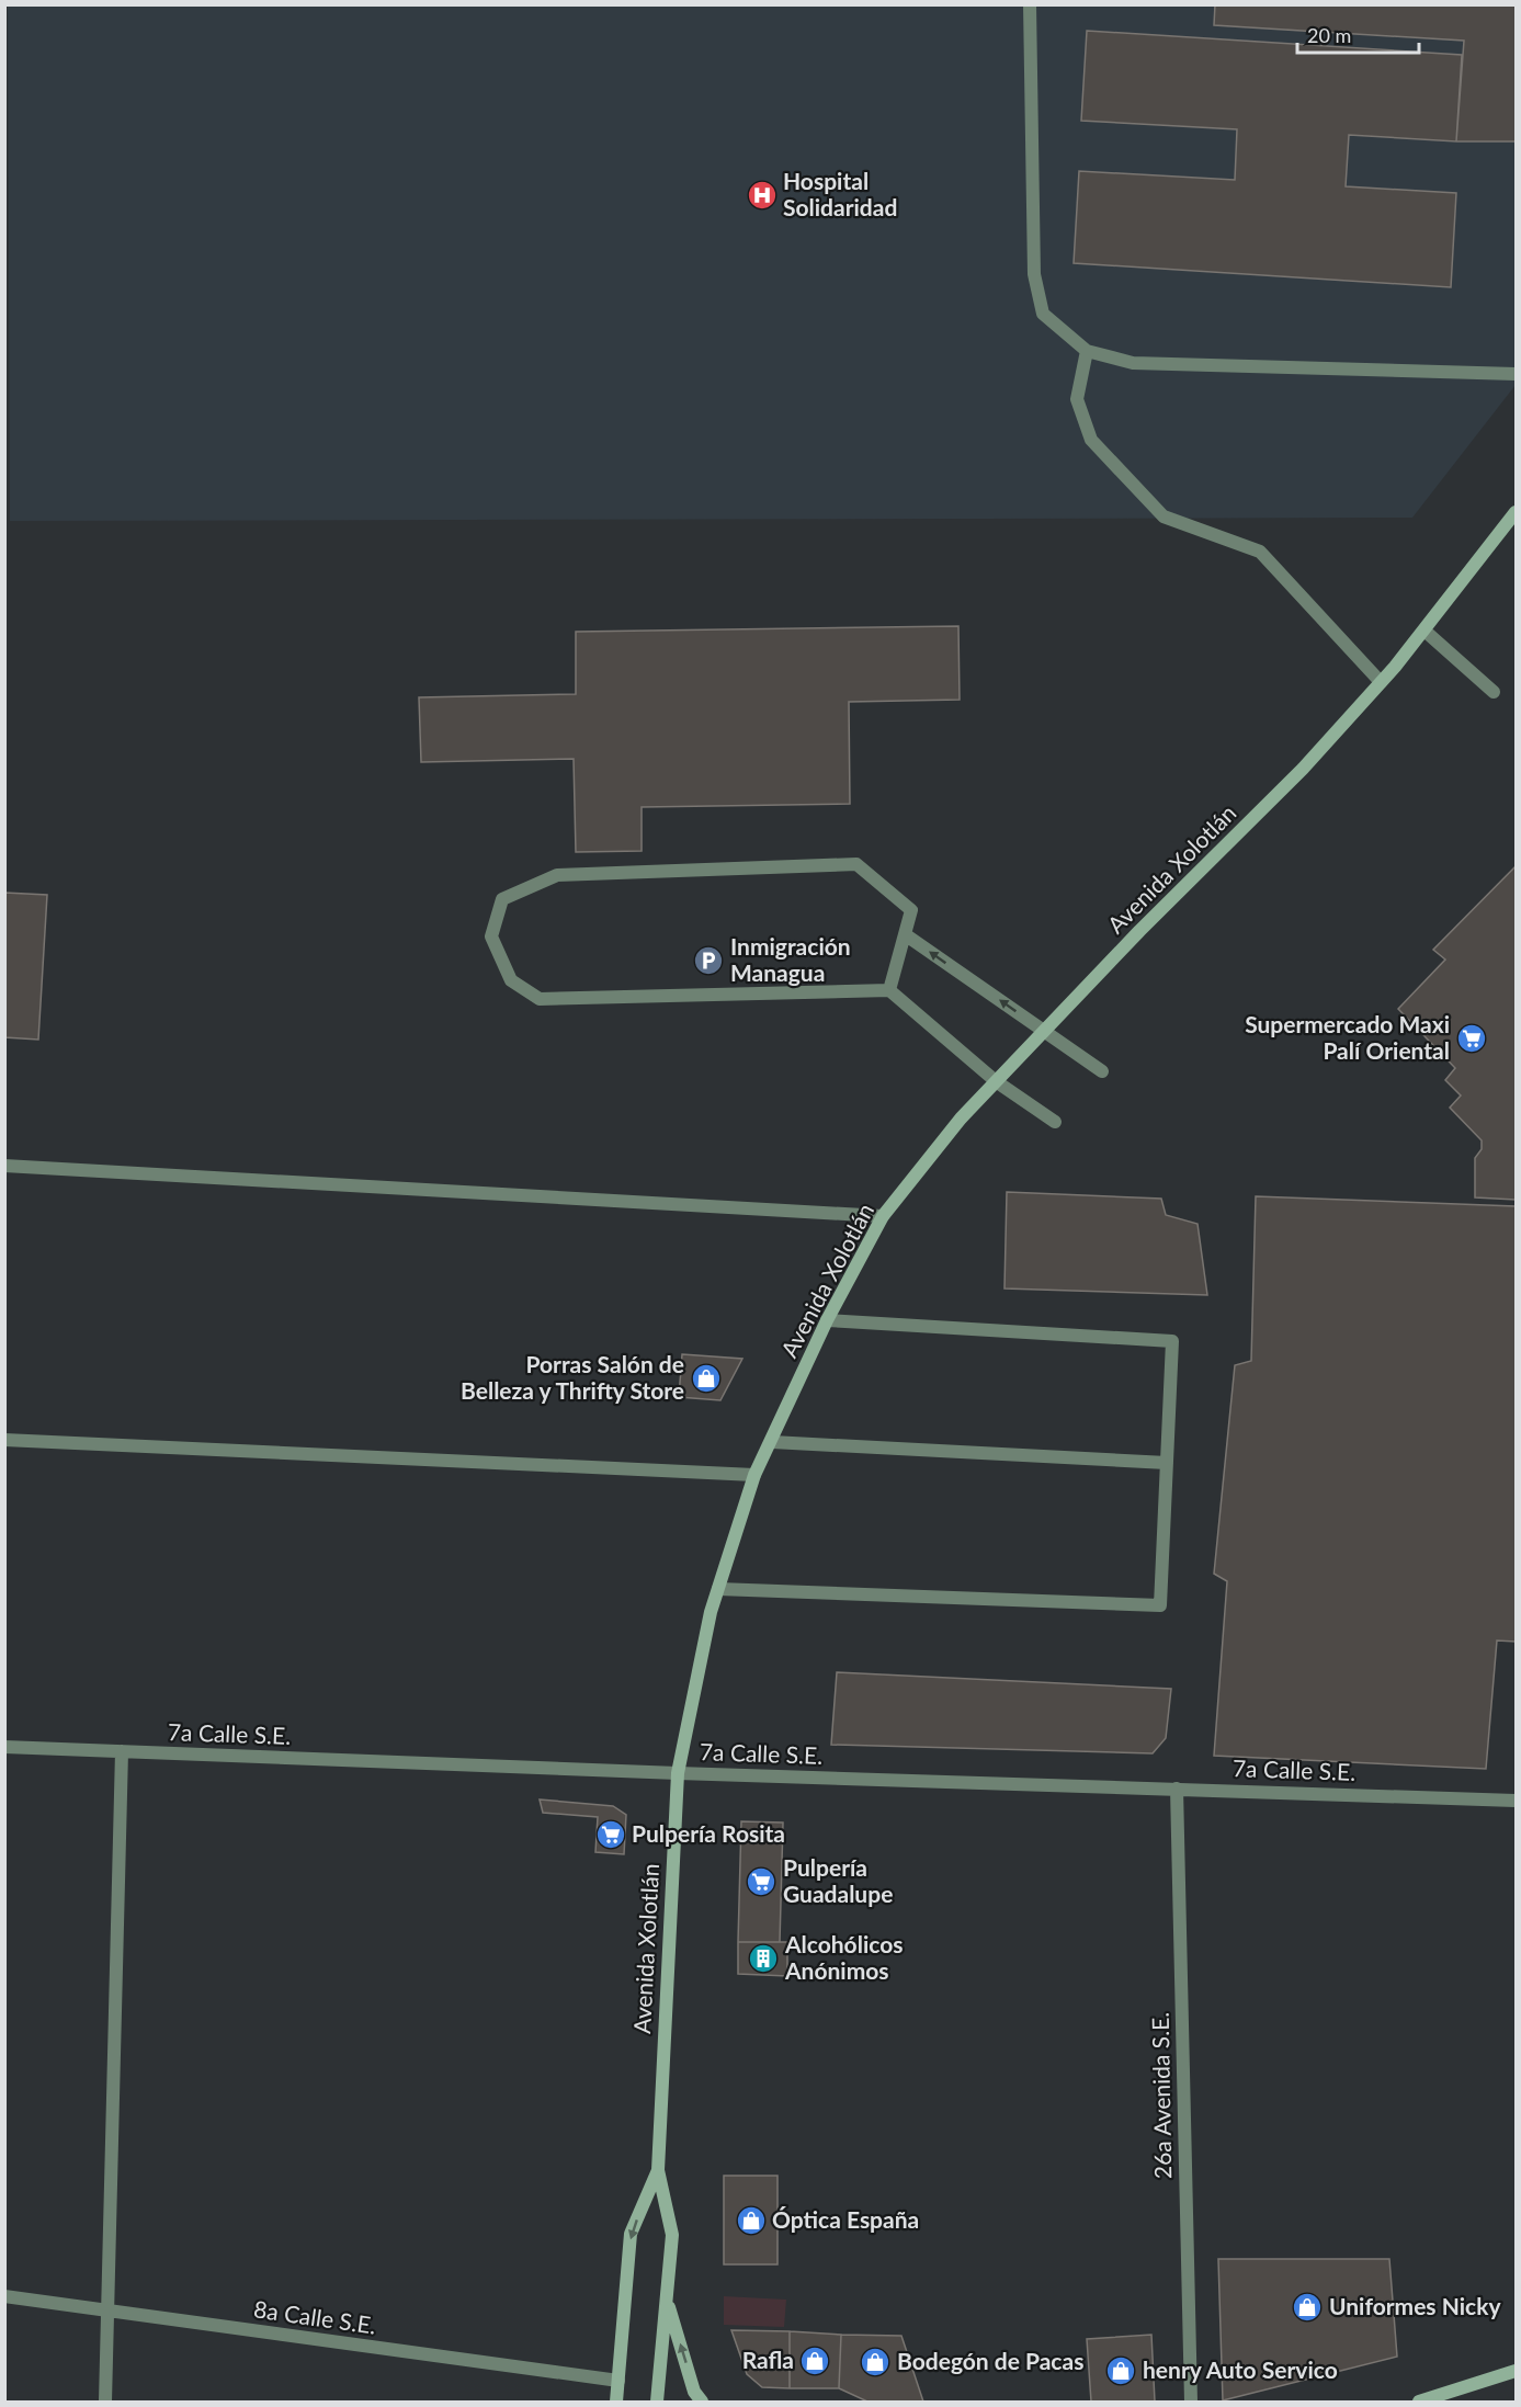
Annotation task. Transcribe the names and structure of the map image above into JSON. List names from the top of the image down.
{
  "streets": {
    "main road": ["Avenida Xolotlán"],
    "street": ["7a Calle S.E.", "26a Avenida S.E.", "8a Calle S.E."]
  },
  "crossings": [
    ["Avenida Xolotlán", "7a Calle S.E."],
    ["Avenida Xolotlán", "8a Calle S.E."],
    ["7a Calle S.E.", "26a Avenida S.E."]
  ],
  "places": {
    "hospital": ["Hospital Solidaridad"],
    "parking": ["Inmigración Managua"],
    "supermarket": ["Supermercado Maxi Palí Oriental", "Pulpería Rosita", "Pulpería Guadalupe"],
    "shop": [
      "Porras Salón de Belleza y Thrifty Store",
      "Óptica España",
      "Uniformes Nicky",
      "Rafla",
      "Bodegón de Pacas",
      "henry Auto Servico"
    ],
    "building": ["Alcohólicos Anónimos"]
  },
  "scale_bar": "20 m"
}
